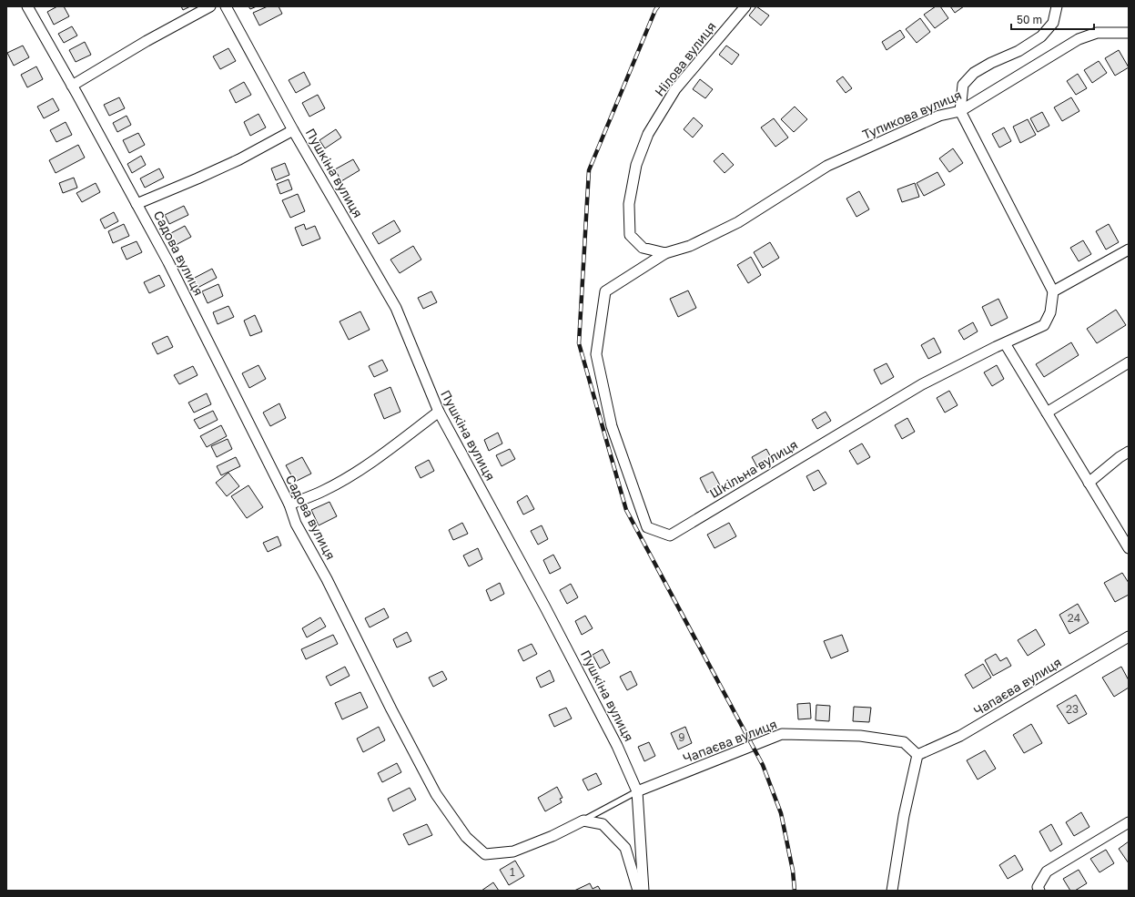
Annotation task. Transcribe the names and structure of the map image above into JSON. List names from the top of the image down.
{
  "streets": {
    "street": [
      "Нілова вулиця",
      "Тупикова вулиця",
      "Пушкіна вулиця",
      "Садова вулиця",
      "Шкільна вулиця",
      "Чапаєва вулиця"
    ]
  },
  "crossings": [
    ["Нілова вулиця", "Тупикова вулиця"],
    ["Нілова вулиця", "Шкільна вулиця"],
    ["Тупикова вулиця", "Шкільна вулиця"],
    ["Пушкіна вулиця", "Чапаєва вулиця"]
  ],
  "house_numbers": [
    "24",
    "23",
    "9",
    "1"
  ],
  "scale_bar": "50 m"
}
